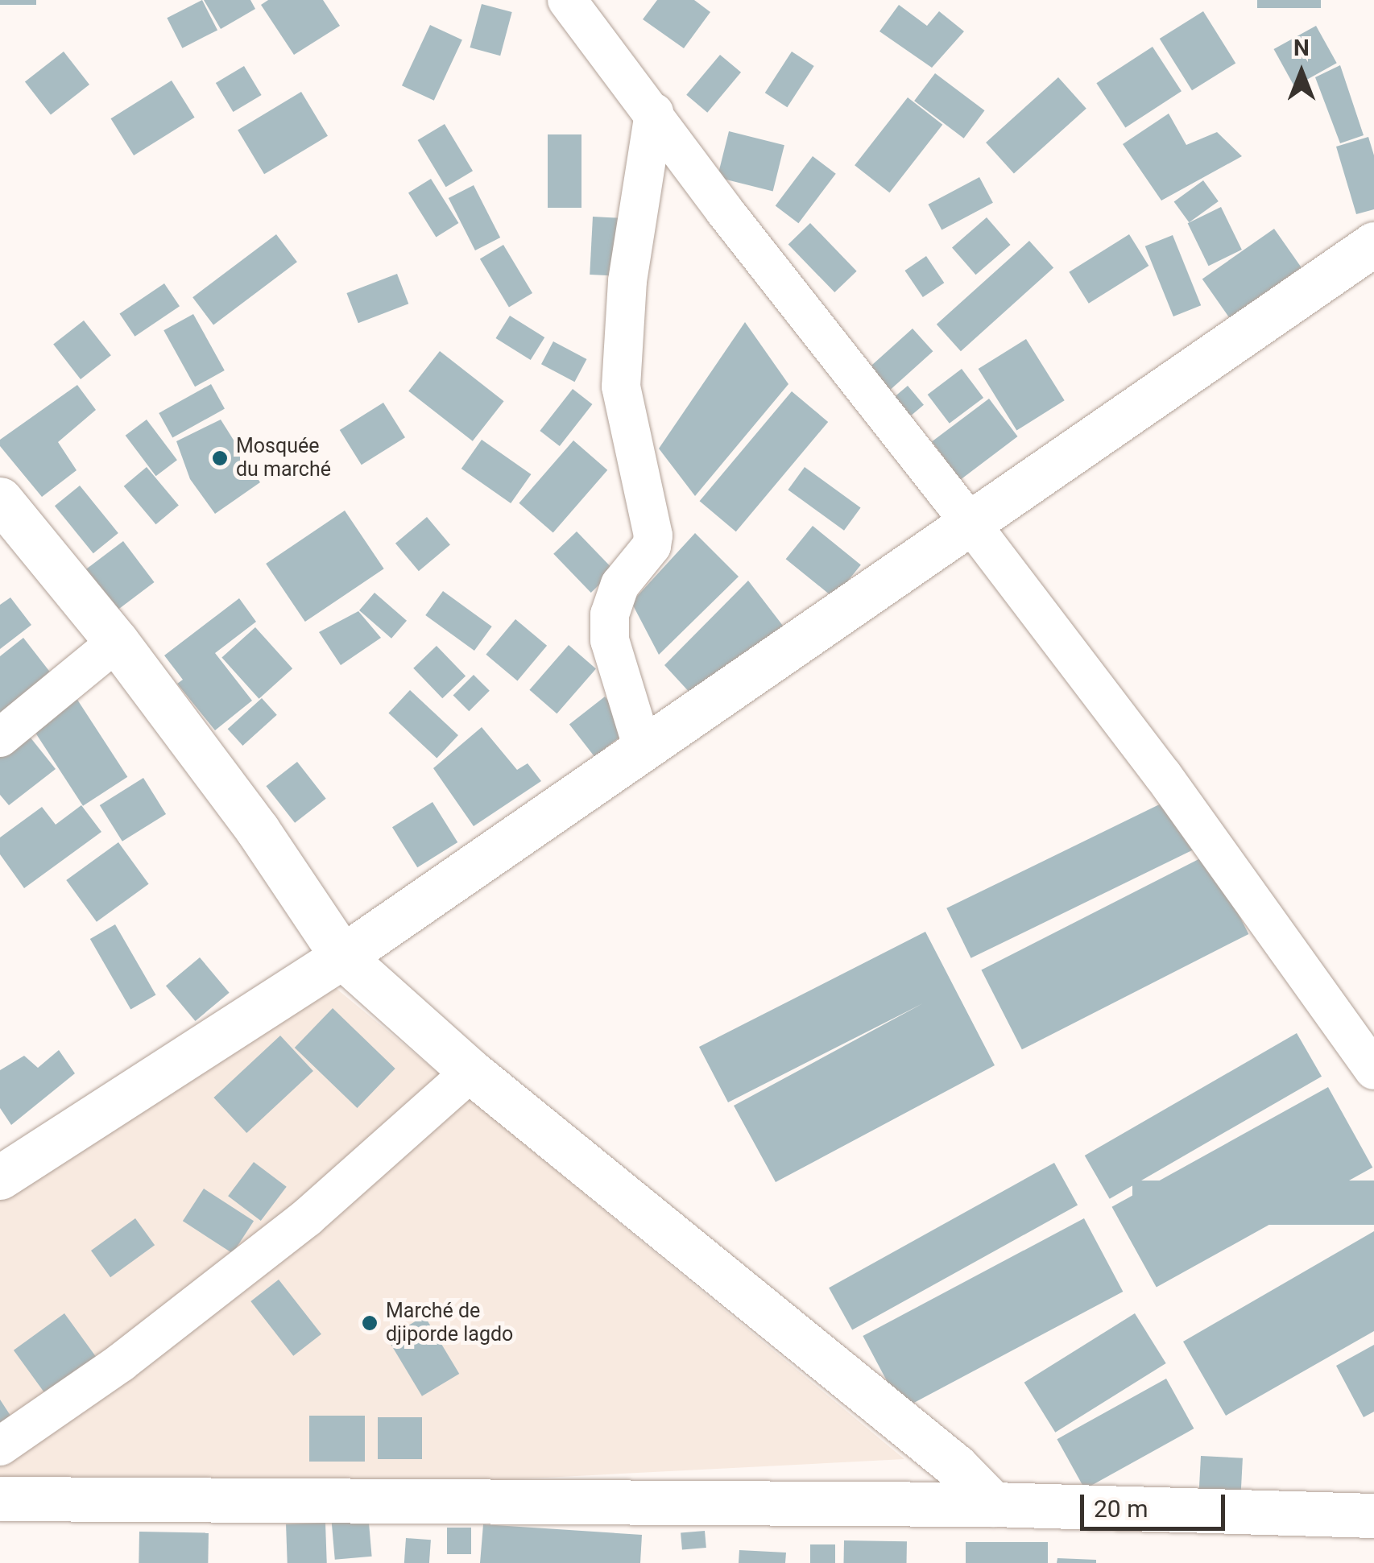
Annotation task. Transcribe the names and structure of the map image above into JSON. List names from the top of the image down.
{
  "places": ["Mosquée du marché", "Marché de djiporde lagdo"],
  "scale_bar": "20 m",
  "north": "top"
}
